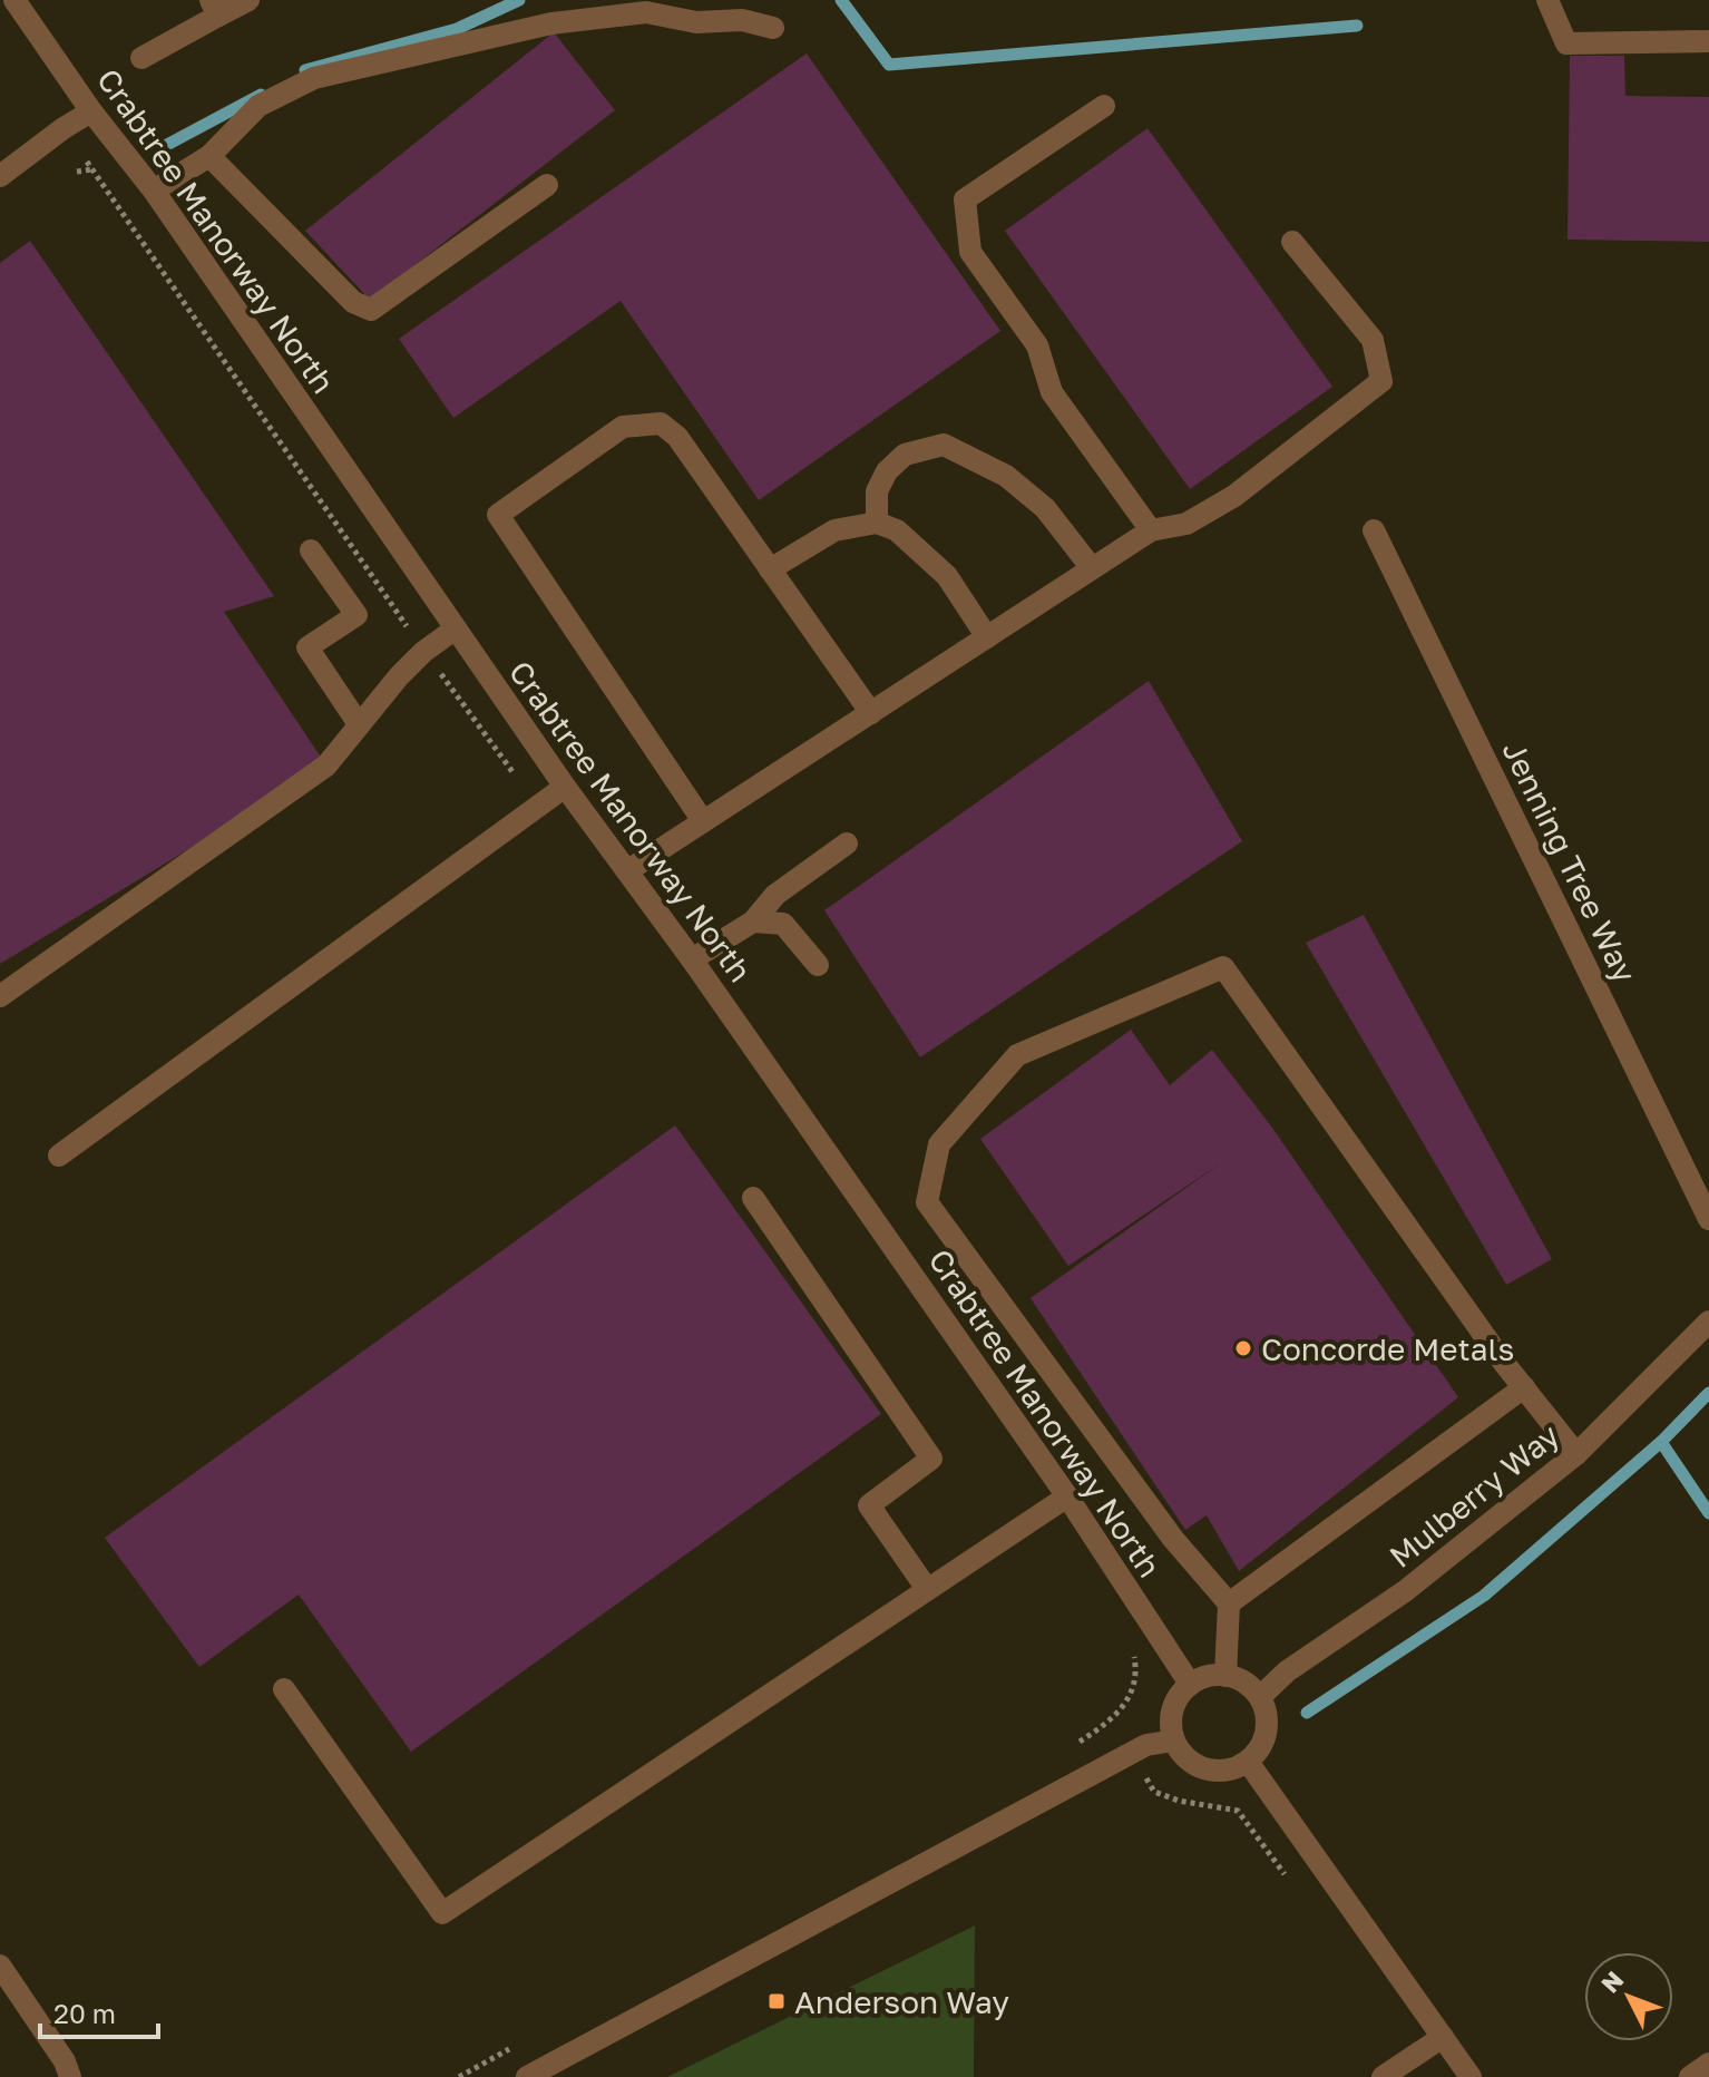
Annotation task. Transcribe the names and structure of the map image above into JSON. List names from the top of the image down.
{
  "streets": {
    "street": ["Crabtree Manorway North", "Jenning Tree Way", "Mulberry Way"]
  },
  "crossings": [
    ["Crabtree Manorway North", "Mulberry Way"]
  ],
  "places": {
    "other": ["Concorde Metals"],
    "transit": ["Anderson Way"]
  },
  "scale_bar": "20 m",
  "north": "top left"
}
